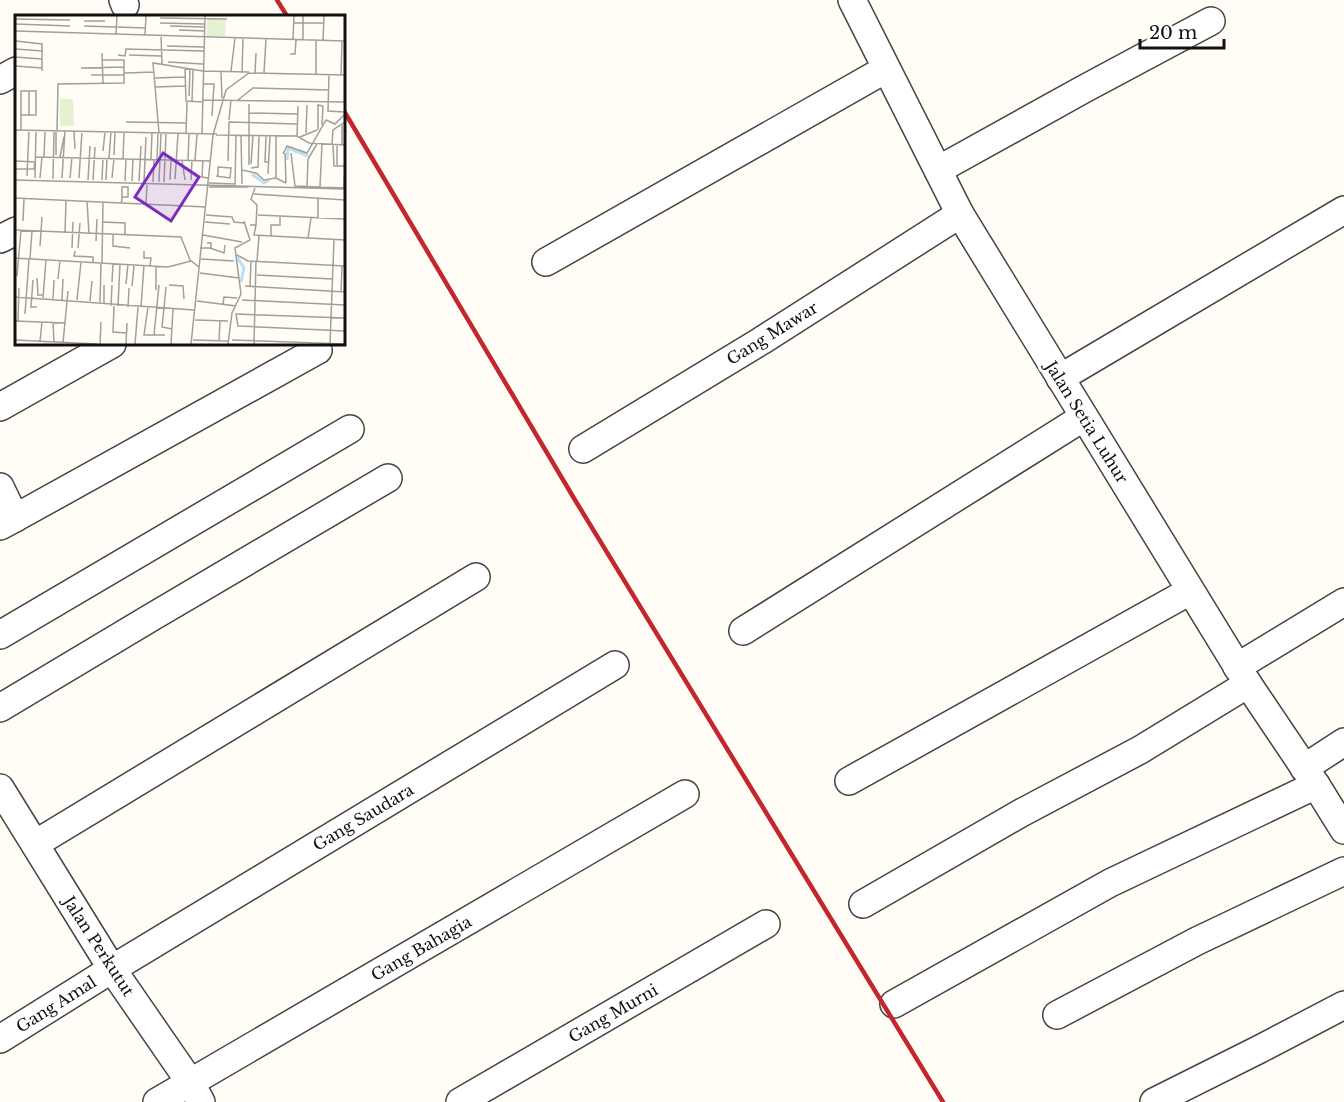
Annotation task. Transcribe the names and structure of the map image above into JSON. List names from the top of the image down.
{
  "streets": {
    "street": [
      "Gang Mawar",
      "Jalan Setia Luhur",
      "Gang Saudara",
      "Jalan Perkutut",
      "Gang Bahagia",
      "Gang Amal",
      "Gang Murni"
    ]
  },
  "crossings": [
    ["Gang Mawar", "Jalan Setia Luhur"],
    ["Gang Saudara", "Jalan Perkutut"],
    ["Gang Saudara", "Gang Amal"],
    ["Jalan Perkutut", "Gang Bahagia"],
    ["Jalan Perkutut", "Gang Amal"]
  ],
  "scale_bar": "20 m"
}
